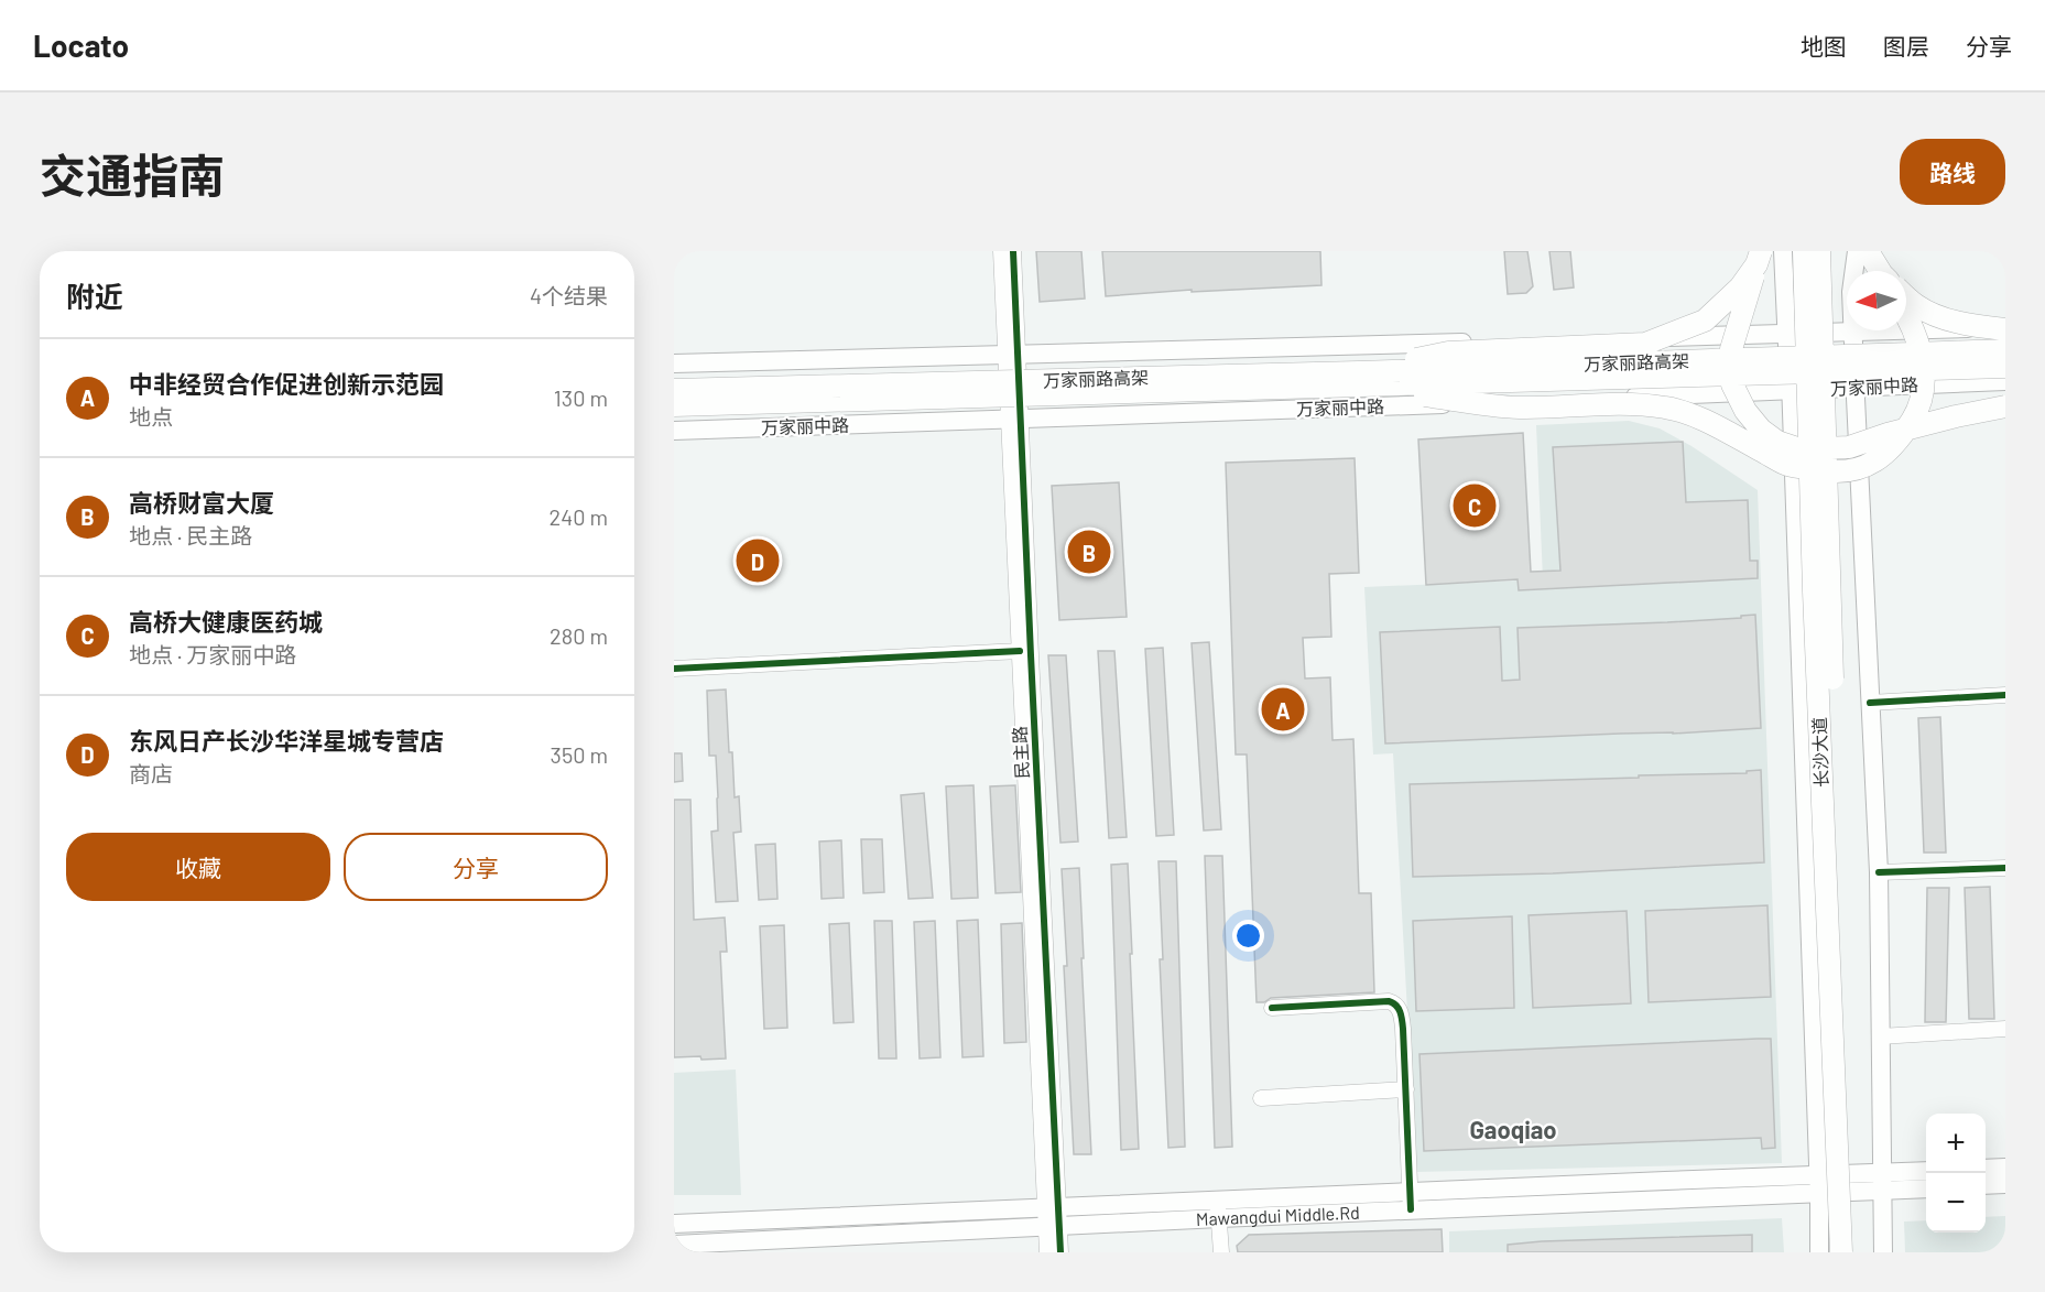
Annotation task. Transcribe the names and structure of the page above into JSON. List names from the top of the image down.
{
  "streets": {
    "highway": ["万家丽路高架", "长沙大道"],
    "main road": ["万家丽中路", "Mawangdui Middle.Rd"],
    "street": ["民主路"]
  },
  "crossings": [
    ["万家丽中路", "民主路"],
    ["民主路", "Mawangdui Middle.Rd"]
  ],
  "districts": ["Gaoqiao"],
  "north": "left",
  "page": {
    "header": "Locato",
    "nav": ["地图", "图层", "分享"],
    "title": "交通指南",
    "buttons": [
      "路线",
      ["收藏", "分享"]
    ],
    "heading": ["附近", "4个结果"],
    "list": [
      {
        "mark": "A",
        "name": "中非经贸合作促进创新示范园",
        "note": "地点",
        "value": "130 m"
      },
      {
        "mark": "B",
        "name": "高桥财富大厦",
        "note": "地点 · 民主路",
        "value": "240 m"
      },
      {
        "mark": "C",
        "name": "高桥大健康医药城",
        "note": "地点 · 万家丽中路",
        "value": "280 m"
      },
      {
        "mark": "D",
        "name": "东风日产长沙华洋星城专营店",
        "note": "商店",
        "value": "350 m"
      }
    ],
    "pins": [
      "C",
      "B",
      "D",
      "A"
    ],
    "map_buttons": ["+", "−"]
  }
}
